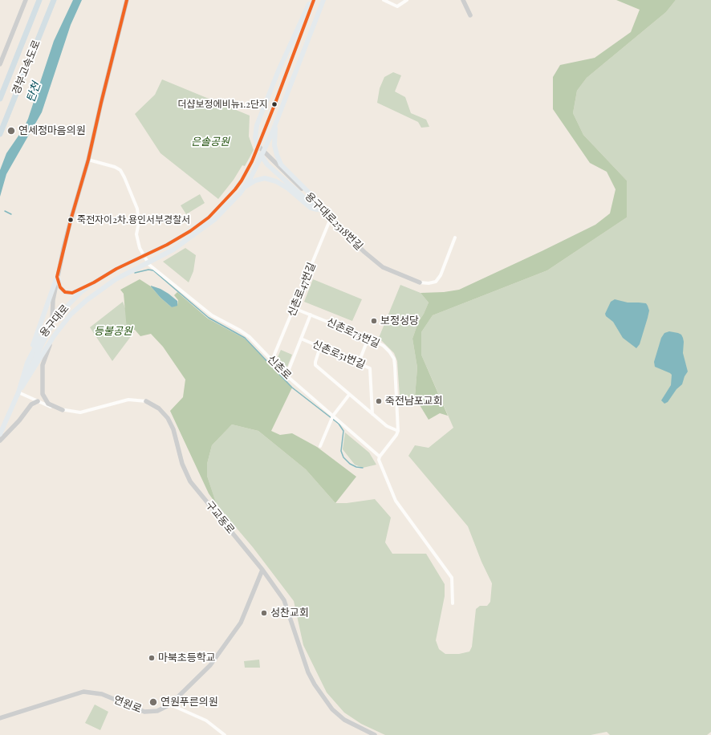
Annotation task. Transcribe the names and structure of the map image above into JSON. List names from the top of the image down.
{
  "streets": {
    "highway": ["경부고속도로"],
    "main road": ["용구대로"],
    "street": [
      "용구대로2518번길",
      "신촌로47번길",
      "신촌로73번길",
      "신촌로51번길",
      "신촌로",
      "구교동로",
      "연원로"
    ]
  },
  "crossings": [
    ["용구대로2518번길", "신촌로47번길"],
    ["신촌로47번길", "신촌로73번길"],
    ["신촌로47번길", "신촌로"],
    ["용구대로", "구교동로"],
    ["신촌로73번길", "신촌로51번길"],
    ["신촌로51번길", "신촌로"],
    ["구교동로", "연원로"]
  ],
  "water": ["탄천"],
  "parks": ["은솔공원", "등불공원"],
  "places": [
    "더샵보정에비뉴1.2단지",
    "연세정마음의원",
    "죽전자이2차.용인서부경찰서",
    "보정성당",
    "죽전남포교회",
    "성찬교회",
    "마북초등학교",
    "연원푸른의원"
  ]
}
